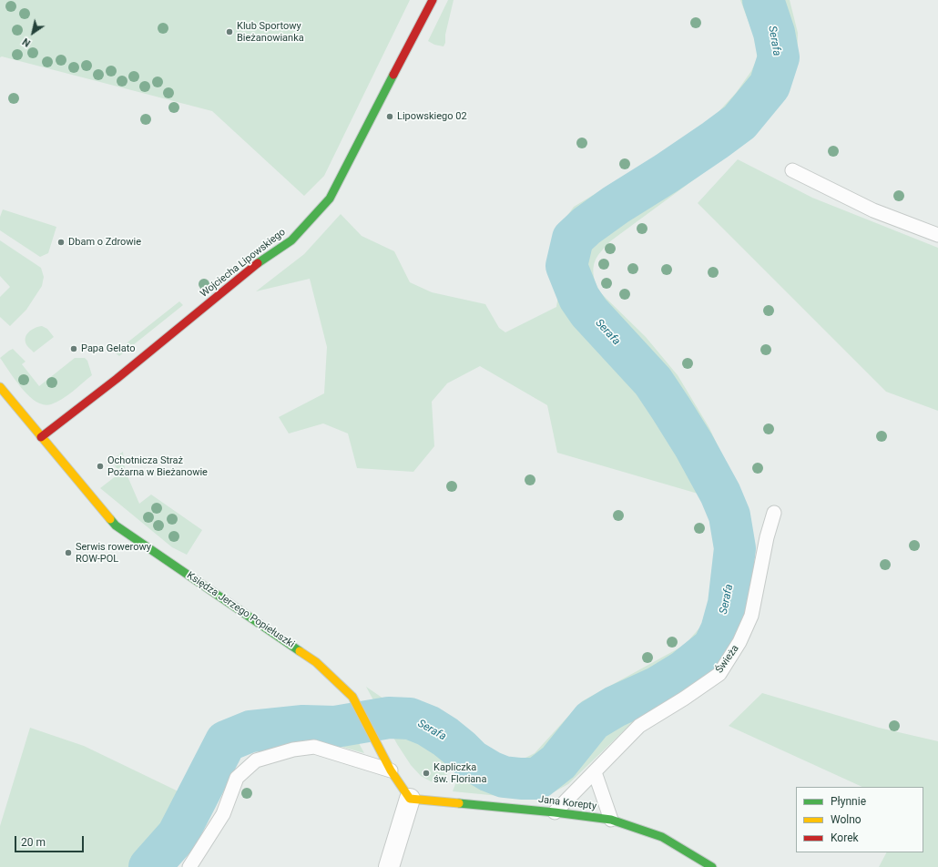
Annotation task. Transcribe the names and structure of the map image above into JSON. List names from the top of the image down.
{
  "streets": {
    "street": ["Wojciecha Lipowskiego", "Księdza Jerzego Popiełuszki", "Jana Korepty"],
    "lane": ["Świeża"]
  },
  "crossings": [
    ["Wojciecha Lipowskiego", "Księdza Jerzego Popiełuszki"],
    ["Księdza Jerzego Popiełuszki", "Jana Korepty"],
    ["Świeża", "Jana Korepty"]
  ],
  "water": ["Serafa"],
  "places": [
    "Klub Sportowy Bieżanowianka",
    "Lipowskiego 02",
    "Dbam o Zdrowie",
    "Papa Gelato",
    "Ochotnicza Straż Pożarna w Bieżanowie",
    "Serwis rowerowy ROW-POL",
    "Kapliczka św. Floriana"
  ],
  "legend": ["Płynnie", "Wolno", "Korek"],
  "scale_bar": "20 m",
  "north": "bottom left"
}
